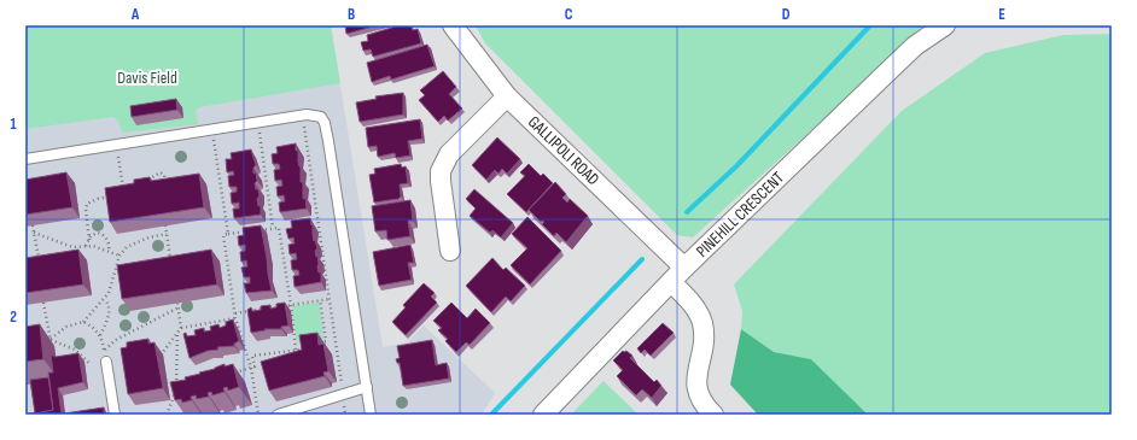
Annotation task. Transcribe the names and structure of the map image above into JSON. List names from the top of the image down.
{
  "streets": {
    "street": ["GALLIPOLI ROAD", "PINEHILL CRESCENT"]
  },
  "crossings": [
    ["GALLIPOLI ROAD", "PINEHILL CRESCENT"]
  ],
  "parks": ["Davis Field"],
  "grid": {
    "columns": [
      "A",
      "B",
      "C",
      "D",
      "E"
    ],
    "rows": ["1", "2"]
  }
}
